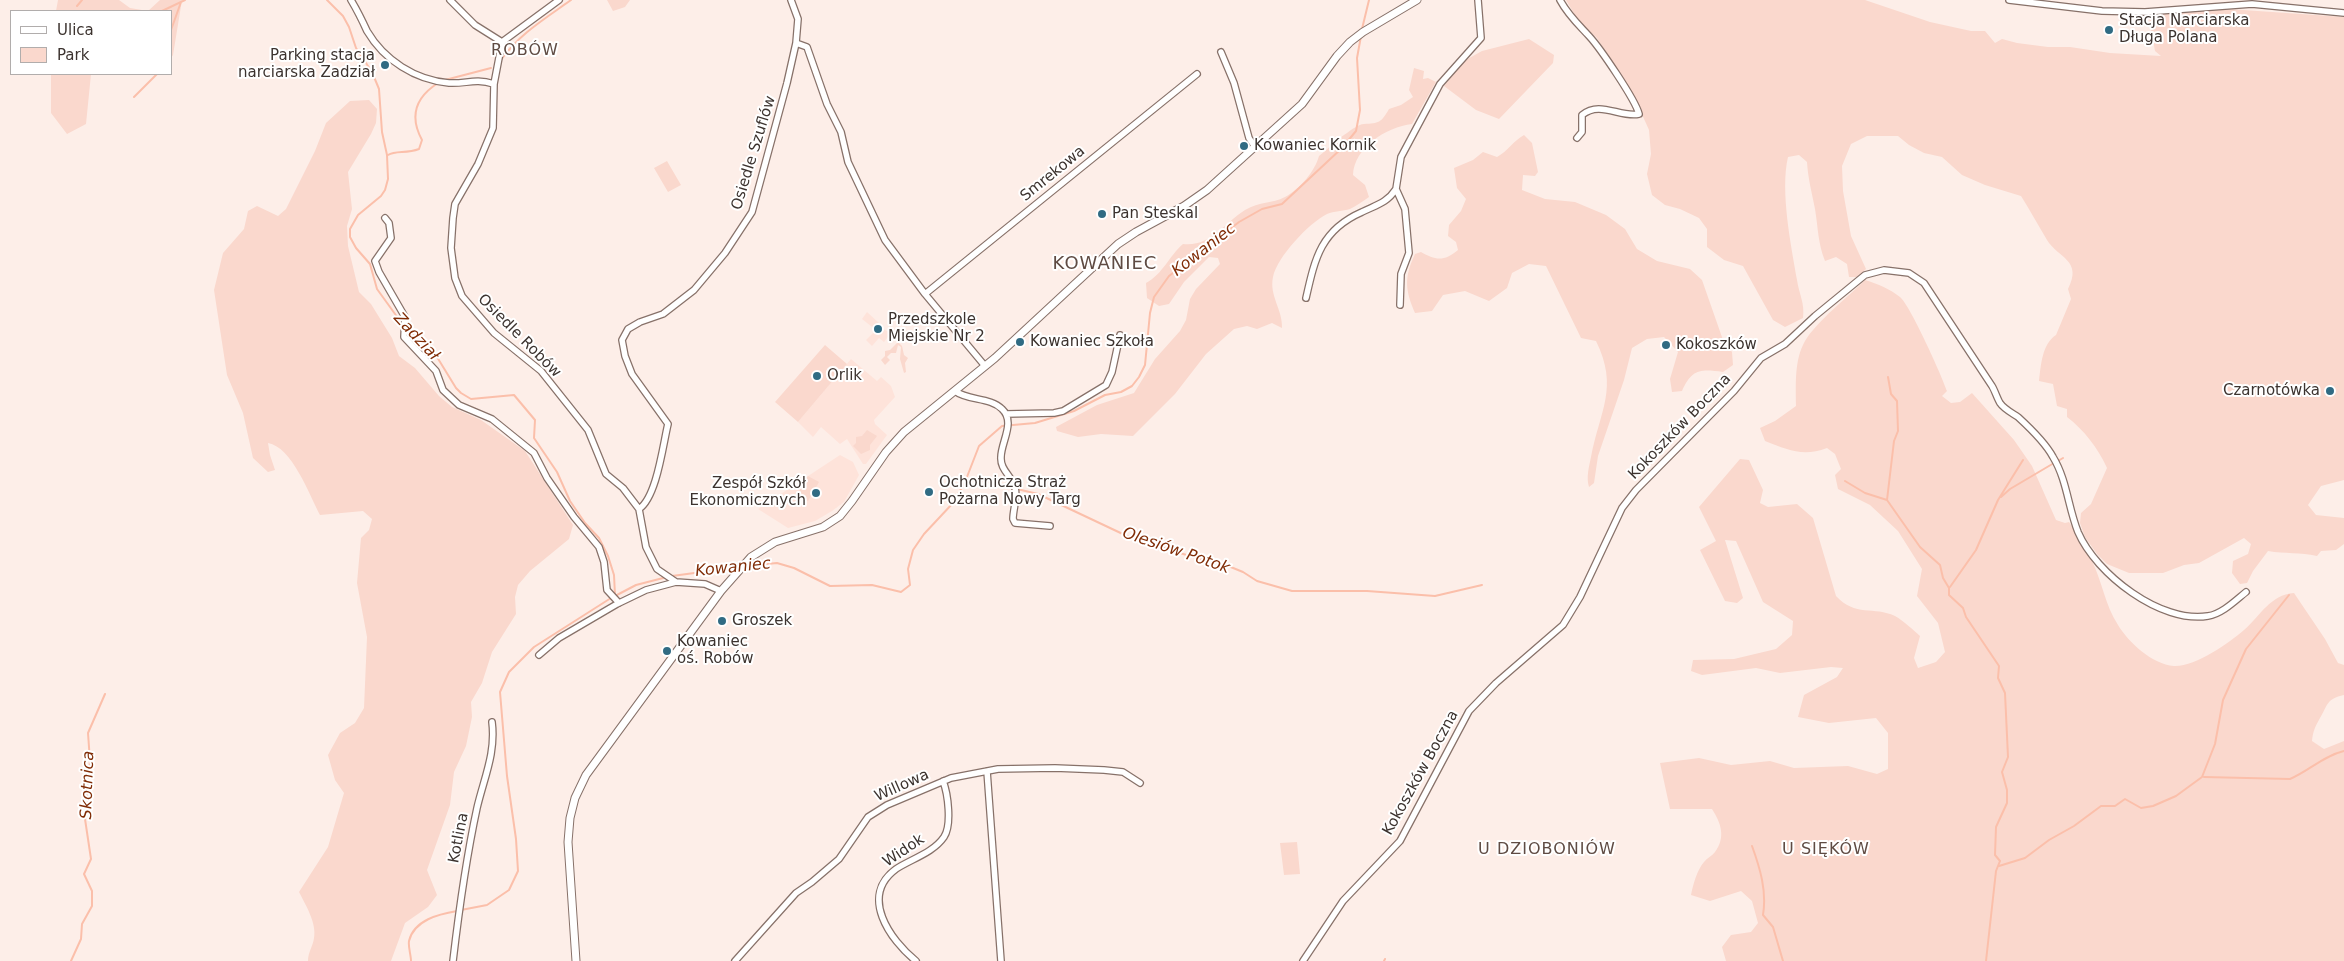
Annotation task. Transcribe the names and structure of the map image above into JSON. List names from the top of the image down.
{
  "streets": {
    "street": [
      "Osiedle Szuflów",
      "Smrekowa",
      "Osiedle Robów",
      "Kokoszków Boczna",
      "Willowa",
      "Kotlina",
      "Widok"
    ]
  },
  "crossings": [
    ["Osiedle Szuflów", "Osiedle Robów"],
    ["Willowa", "Widok"]
  ],
  "districts": [
    "ROBÓW",
    "KOWANIEC",
    "U DZIOBONIÓW",
    "U SIĘKÓW"
  ],
  "water": [
    "Kowaniec",
    "Zadział",
    "Olesiów Potok",
    "Skotnica"
  ],
  "places": [
    "Stacja Narciarska Długa Polana",
    "Parking stacja narciarska Zadział",
    "Kowaniec Kornik",
    "Pan Steskal",
    "Przedszkole Miejskie Nr 2",
    "Kowaniec Szkoła",
    "Kokoszków",
    "Orlik",
    "Czarnotówka",
    "Ochotnicza Straż Pożarna Nowy Targ",
    "Zespół Szkół Ekonomicznych",
    "Groszek",
    "Kowaniec oś. Robów"
  ],
  "legend": ["Ulica", "Park"]
}
